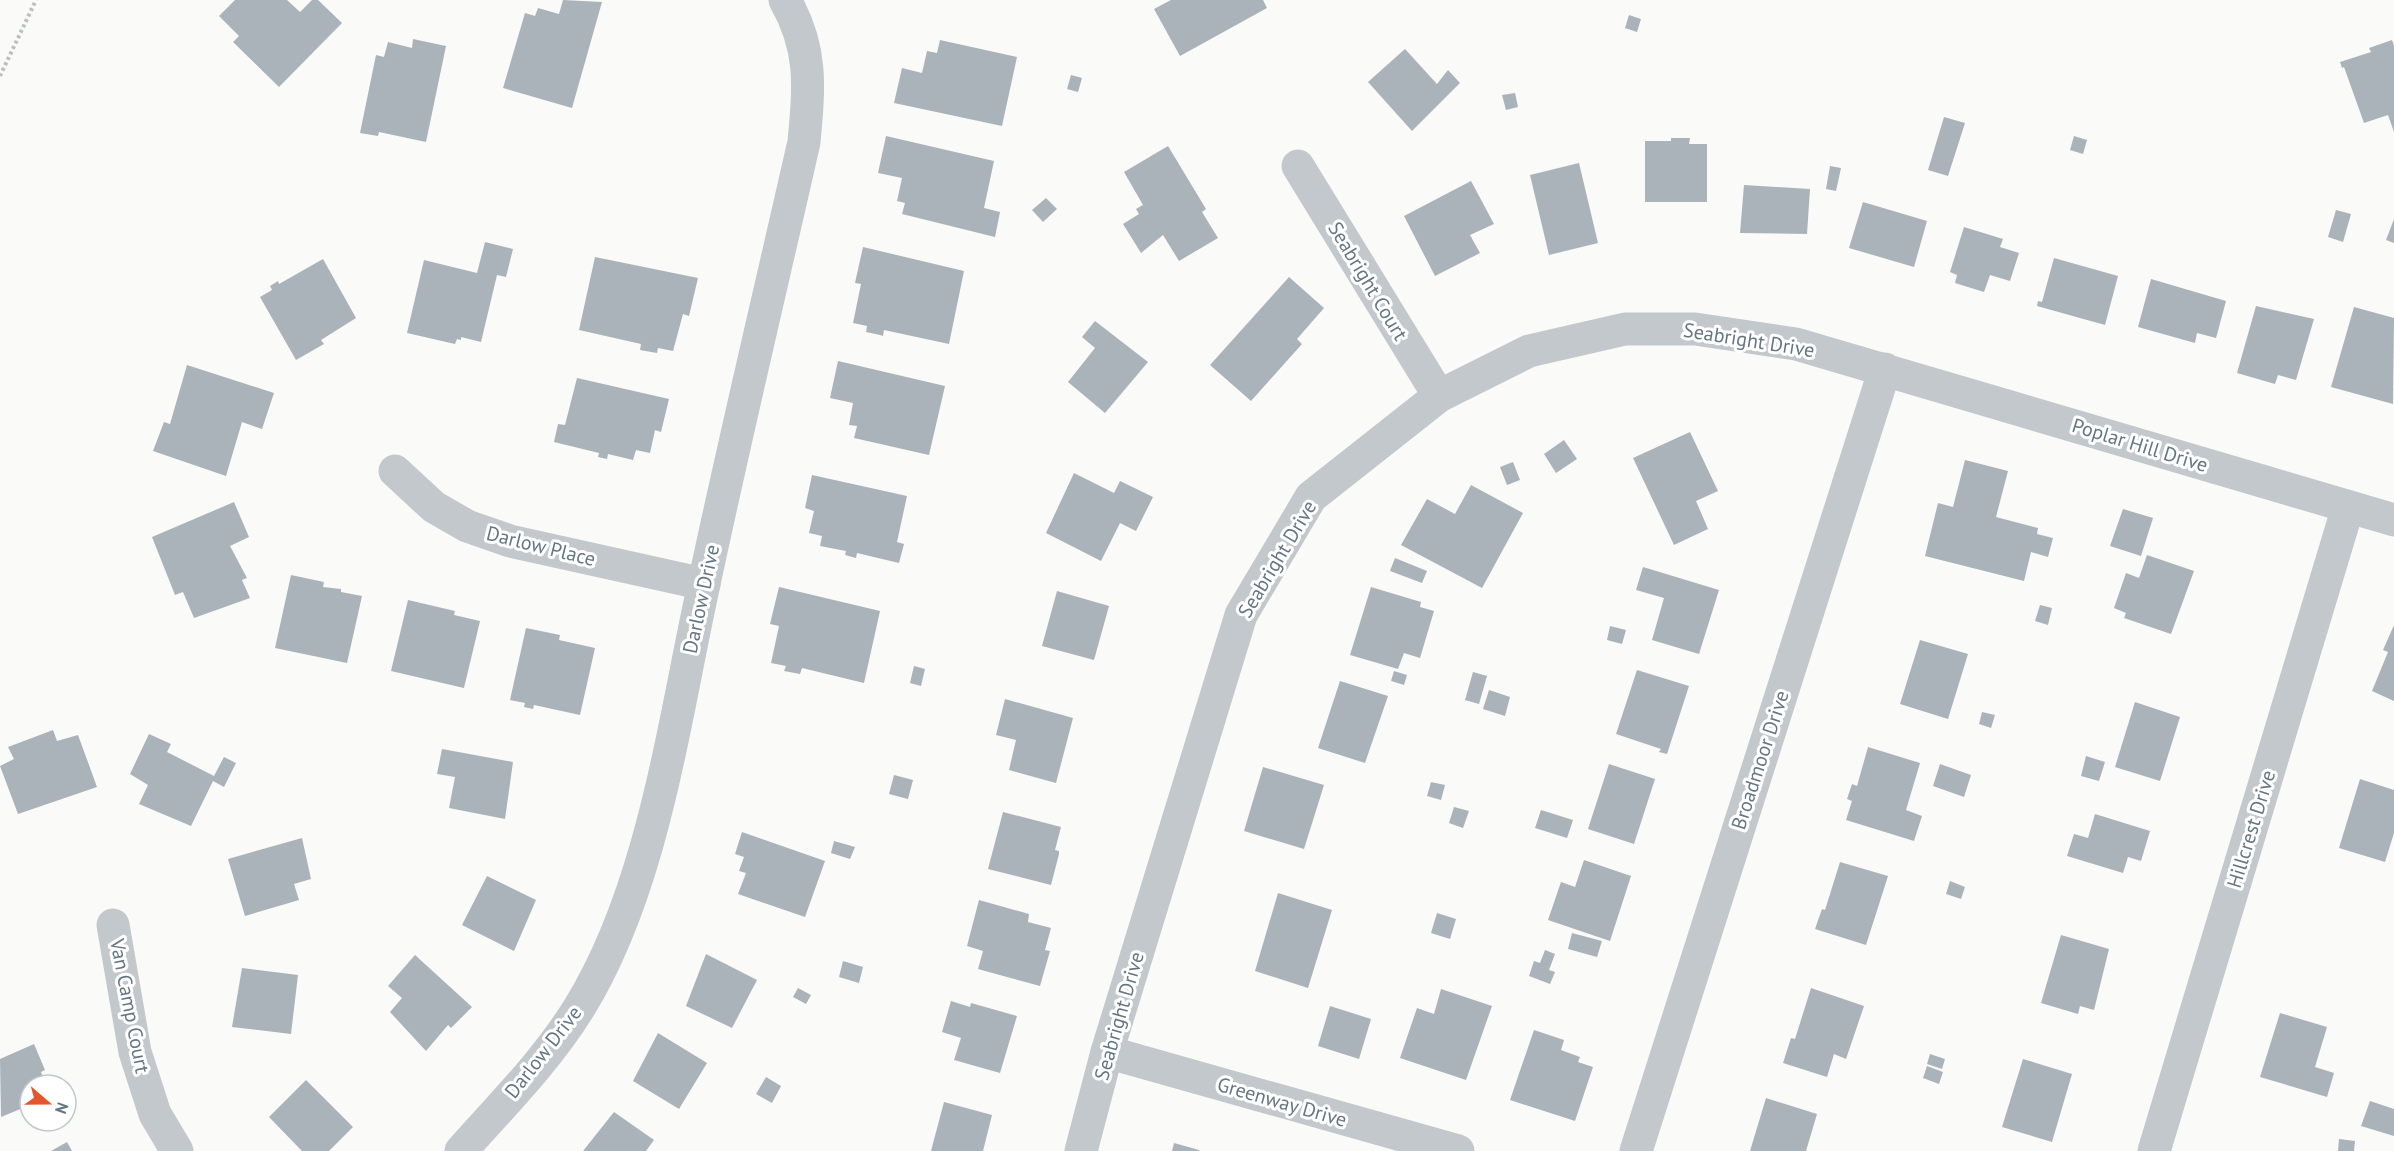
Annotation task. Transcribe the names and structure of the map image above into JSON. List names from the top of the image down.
{
  "streets": {
    "street": [
      "Seabright Court",
      "Seabright Drive",
      "Poplar Hill Drive",
      "Darlow Place",
      "Darlow Drive",
      "Broadmoor Drive",
      "Hillcrest Drive",
      "Van Camp Court",
      "Greenway Drive"
    ]
  },
  "crossings": [
    ["Seabright Court", "Seabright Drive"],
    ["Seabright Drive", "Poplar Hill Drive"],
    ["Seabright Drive", "Broadmoor Drive"],
    ["Seabright Drive", "Greenway Drive"],
    ["Poplar Hill Drive", "Broadmoor Drive"],
    ["Poplar Hill Drive", "Hillcrest Drive"],
    ["Darlow Place", "Darlow Drive"]
  ],
  "north": "right"
}
